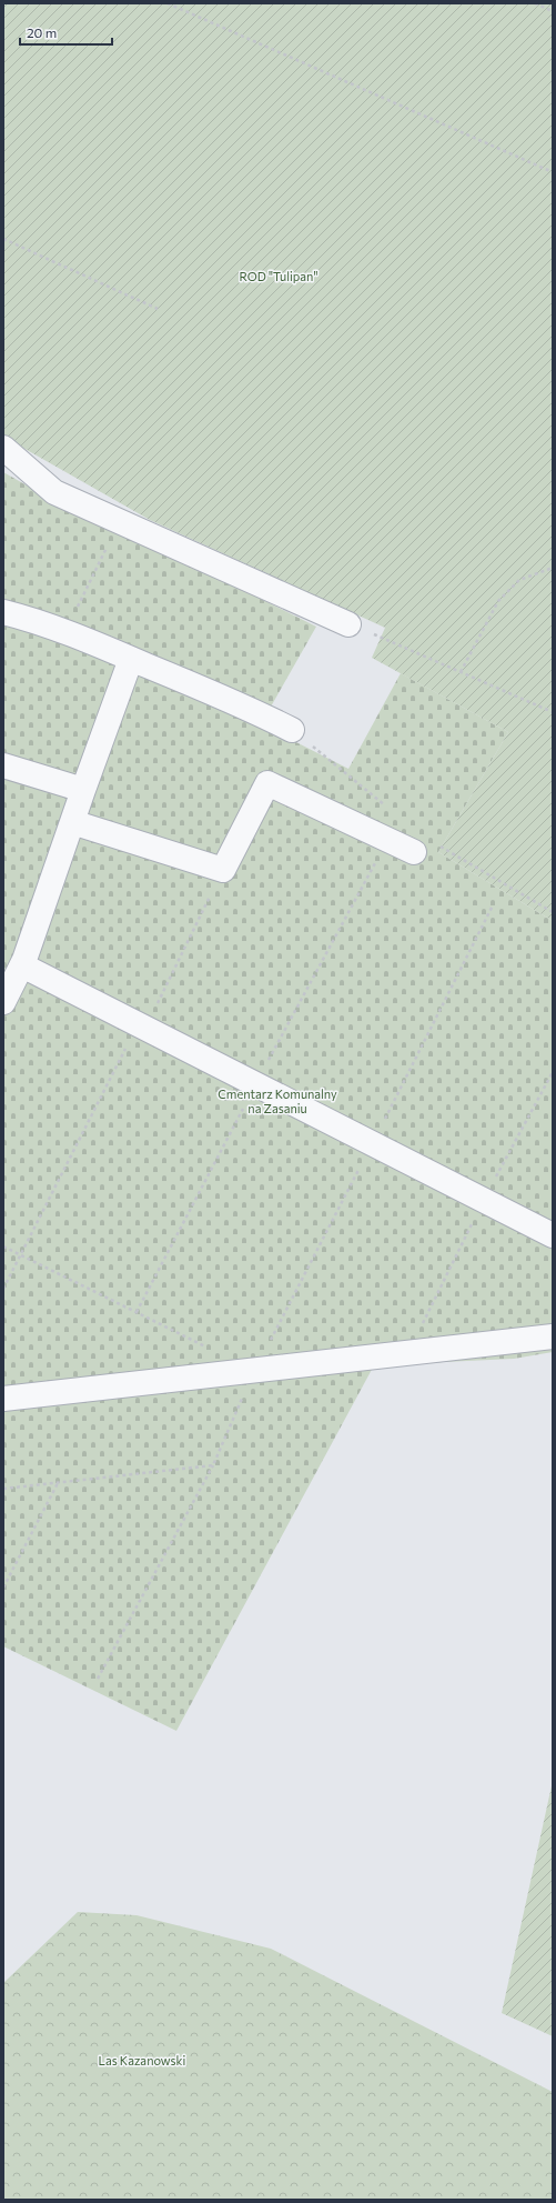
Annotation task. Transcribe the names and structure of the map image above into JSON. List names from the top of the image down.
{
  "parks": ["ROD \"Tulipan\"", "Cmentarz Komunalny na Zasaniu", "Las Kazanowski"],
  "scale_bar": "20 m"
}
